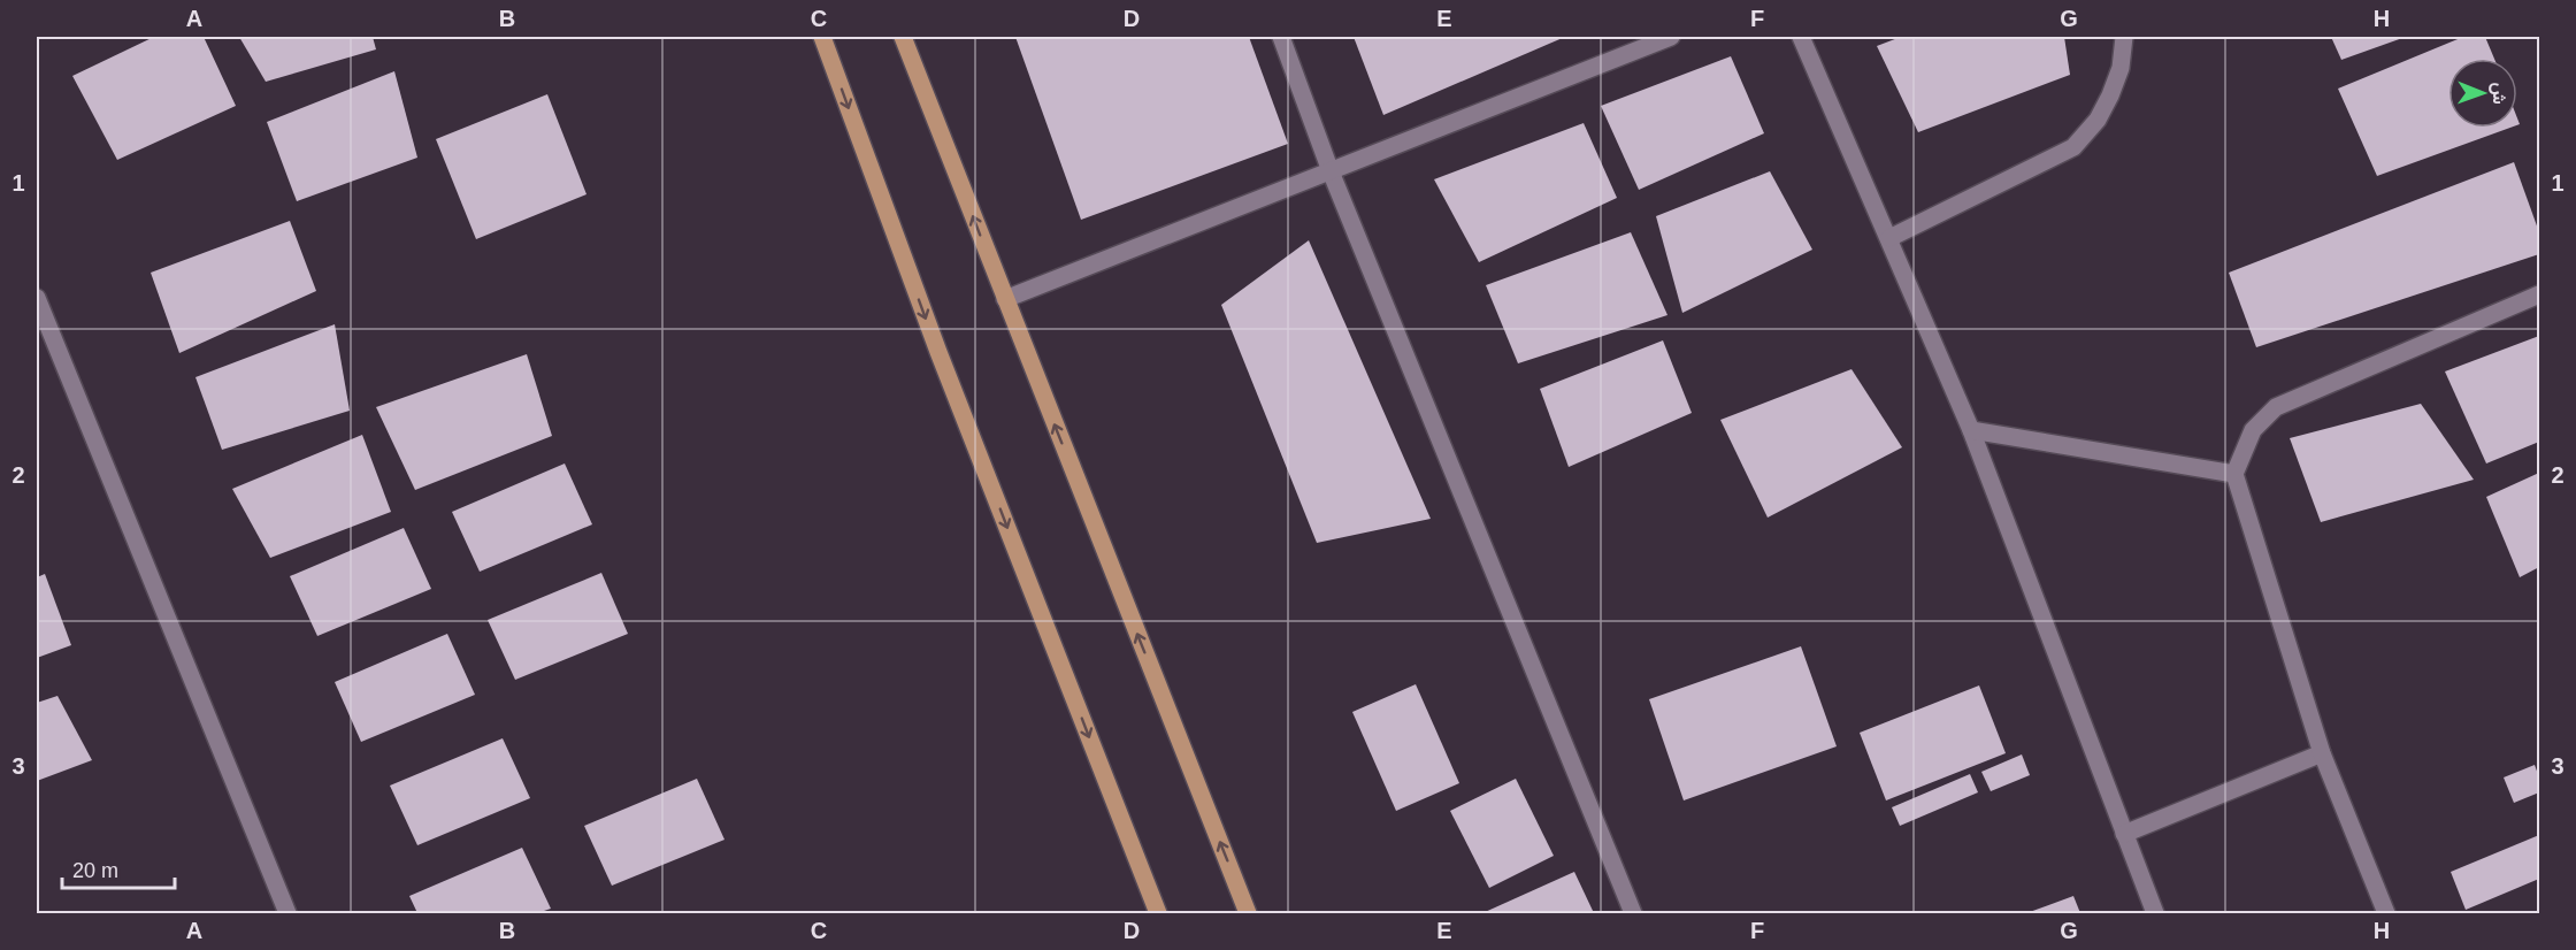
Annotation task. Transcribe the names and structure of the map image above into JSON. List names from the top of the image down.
{
  "scale_bar": "20 m",
  "north": "right",
  "grid": {
    "columns": [
      "A",
      "B",
      "C",
      "D",
      "E",
      "F",
      "G",
      "H"
    ],
    "rows": ["1", "2", "3"]
  }
}
